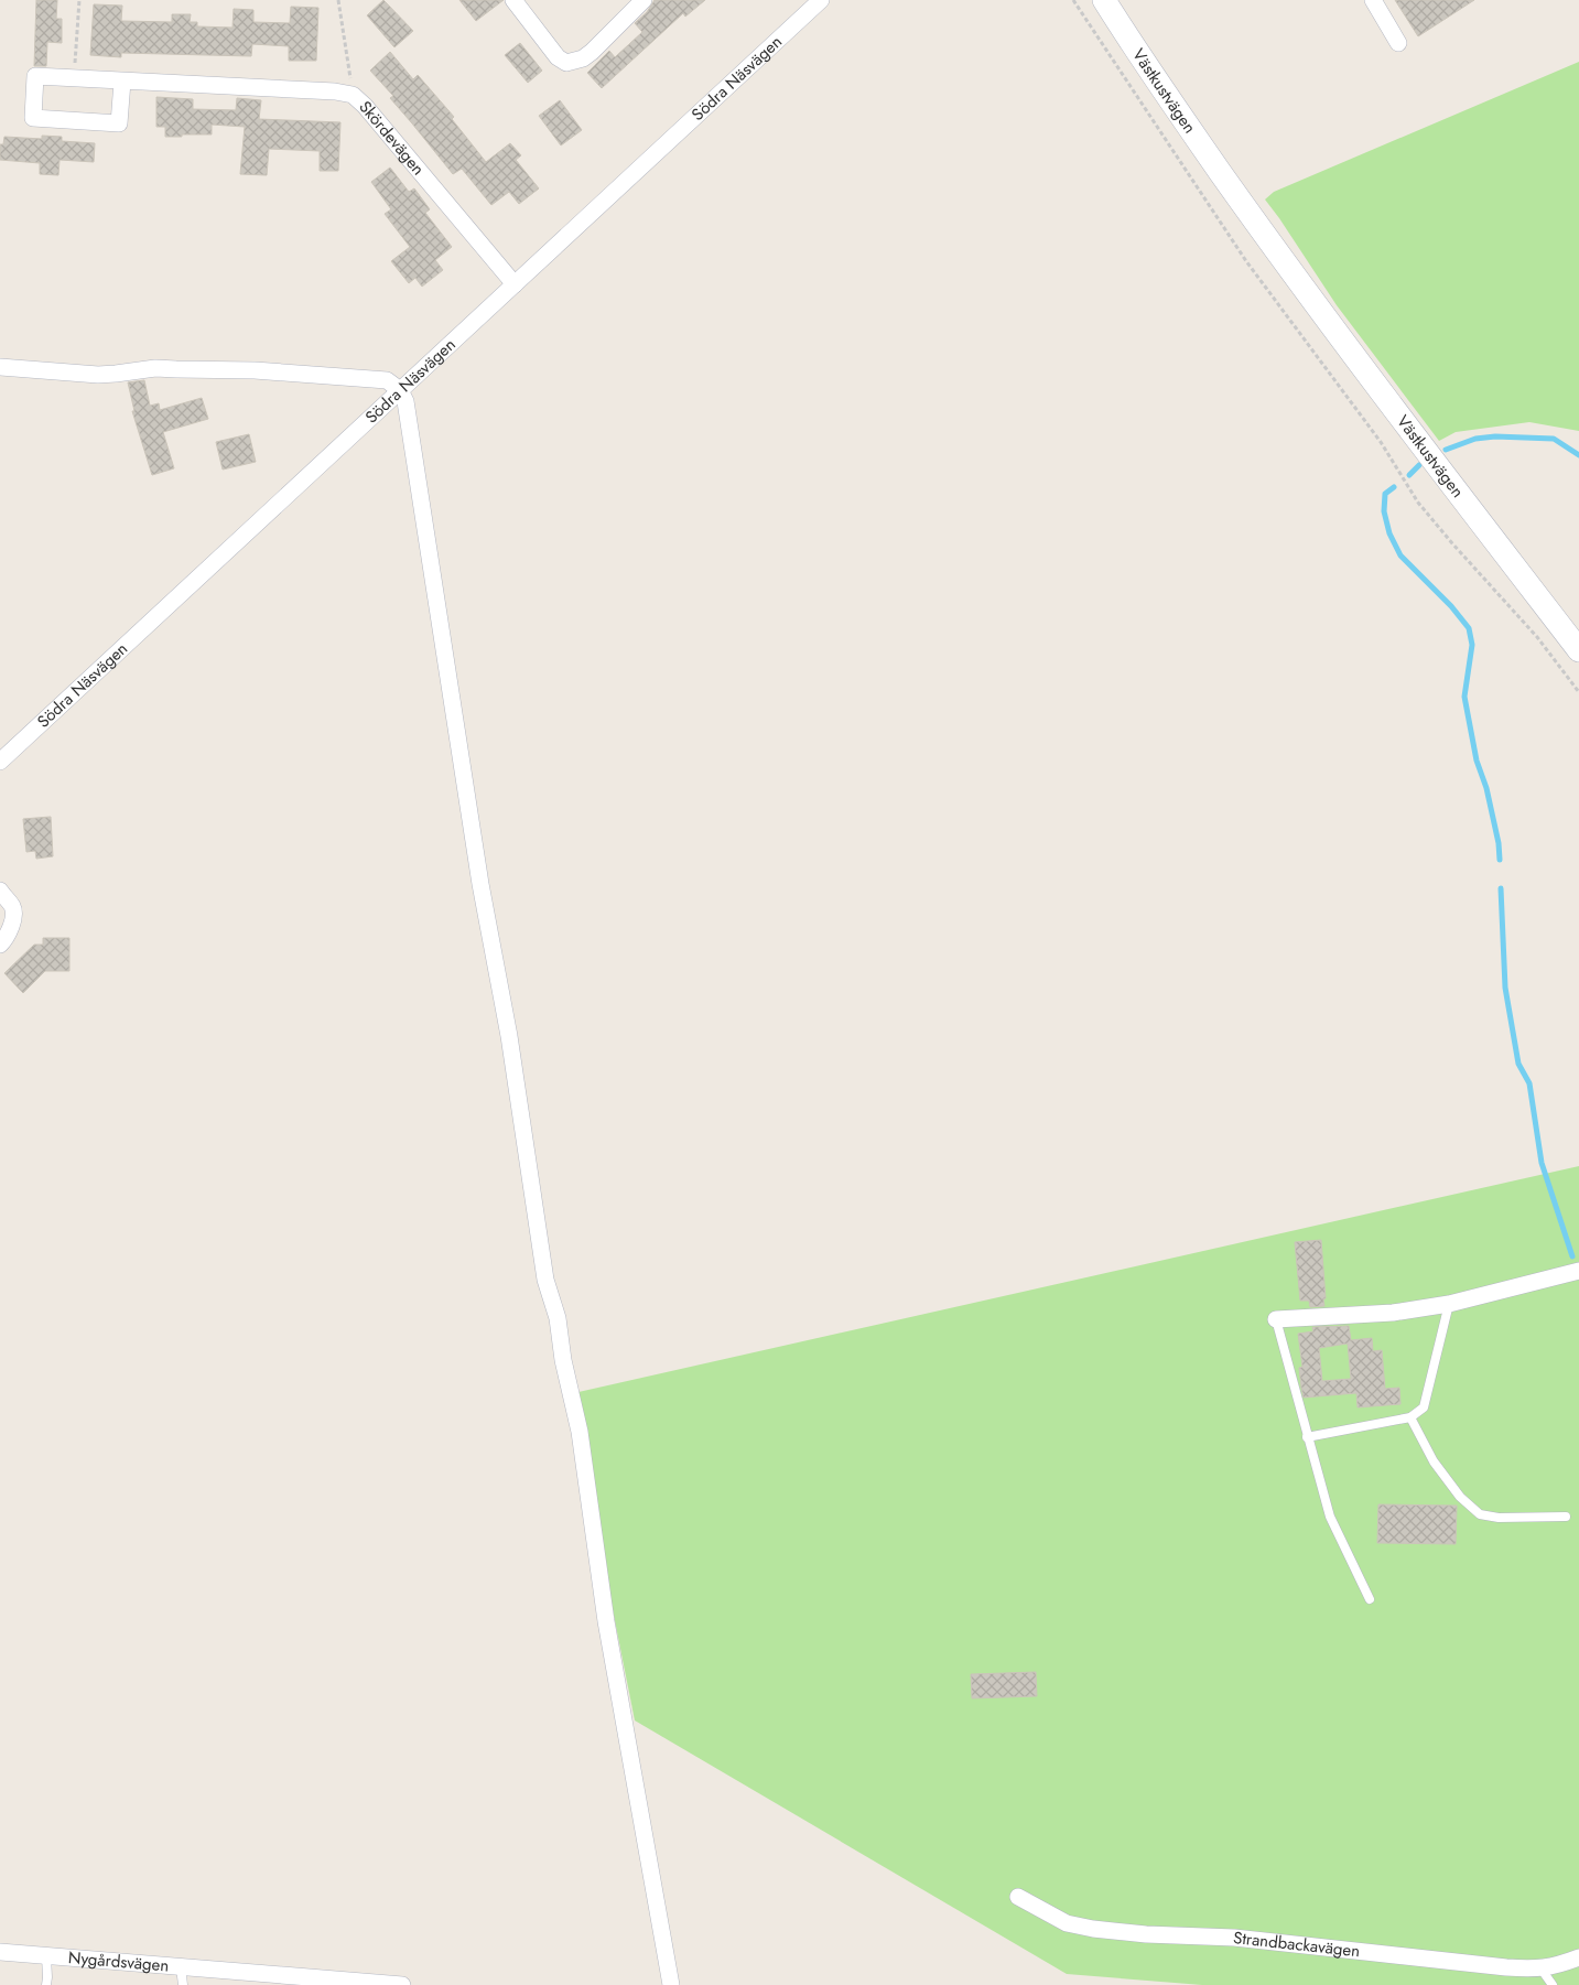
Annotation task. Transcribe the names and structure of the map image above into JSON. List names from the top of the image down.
{
  "streets": {
    "main road": ["Västkustvägen"],
    "street": [
      "Södra Näsvägen",
      "Skördevägen",
      "Strandbackavägen",
      "Nygårdsvägen"
    ]
  },
  "crossings": [
    ["Södra Näsvägen", "Skördevägen"]
  ]
}
